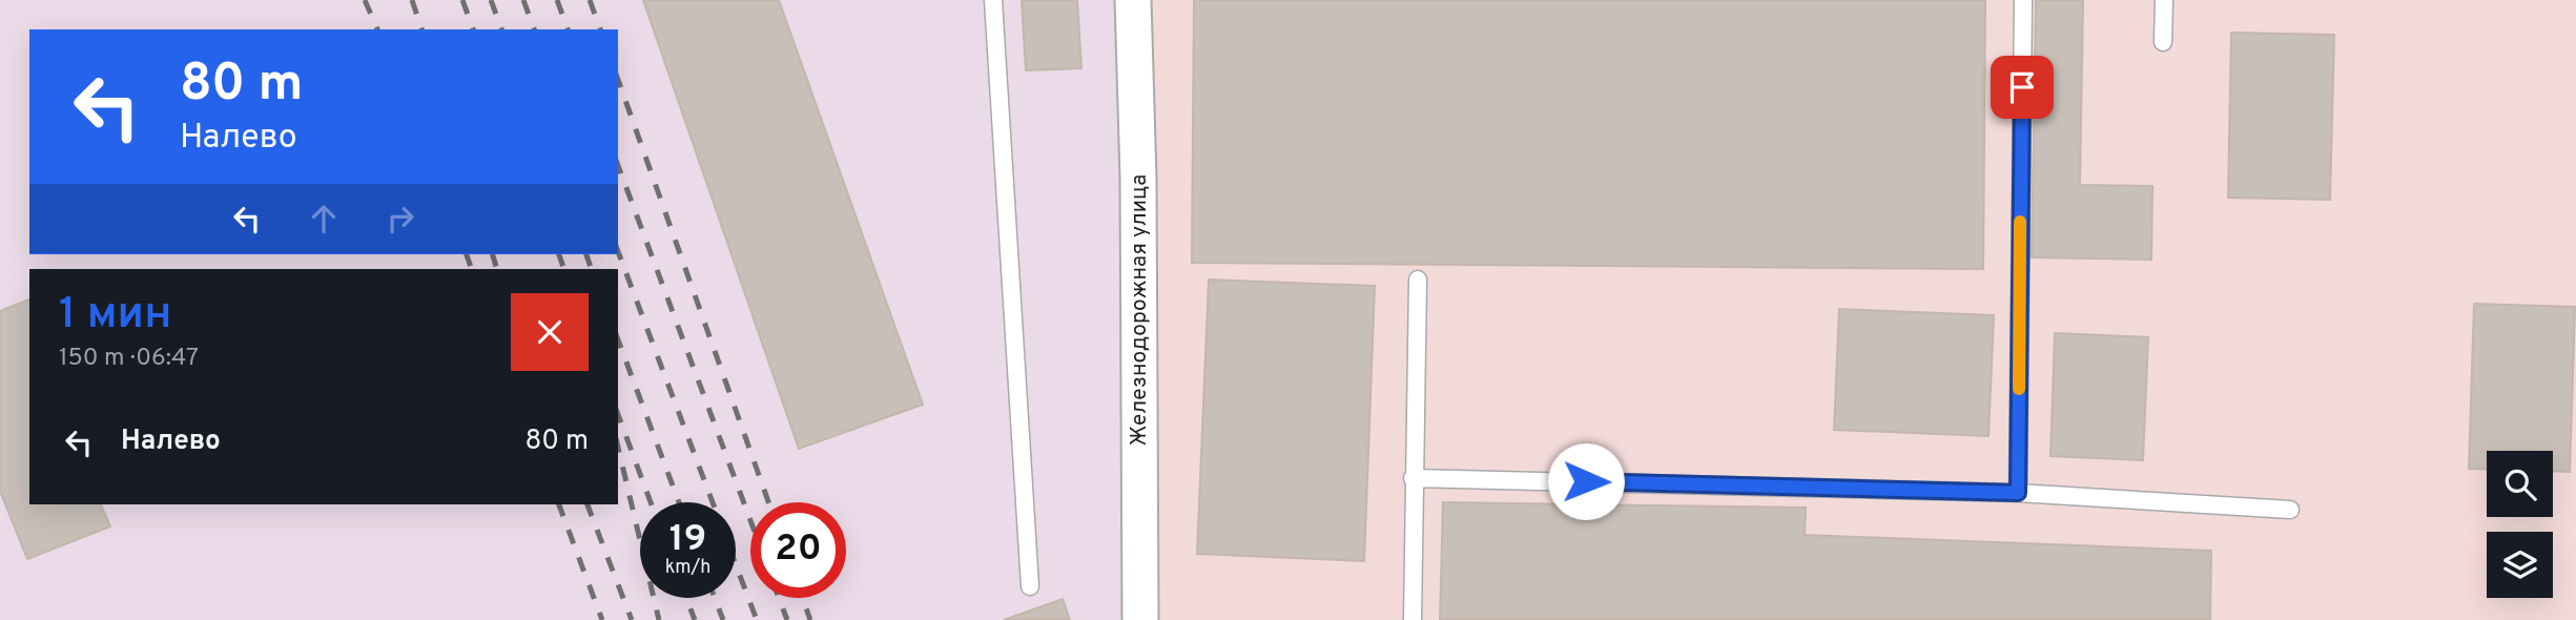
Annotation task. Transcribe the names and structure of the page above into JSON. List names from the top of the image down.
{
  "streets": {
    "street": ["Железнодорожная улица"]
  },
  "page": {
    "turn": ["80 m", "Налево"],
    "heading": ["1 мин", "150 m · 06:47"],
    "list": [
      {
        "name": "Налево",
        "value": "80 m"
      }
    ],
    "speed": "19 km/h",
    "limit": "20"
  }
}
